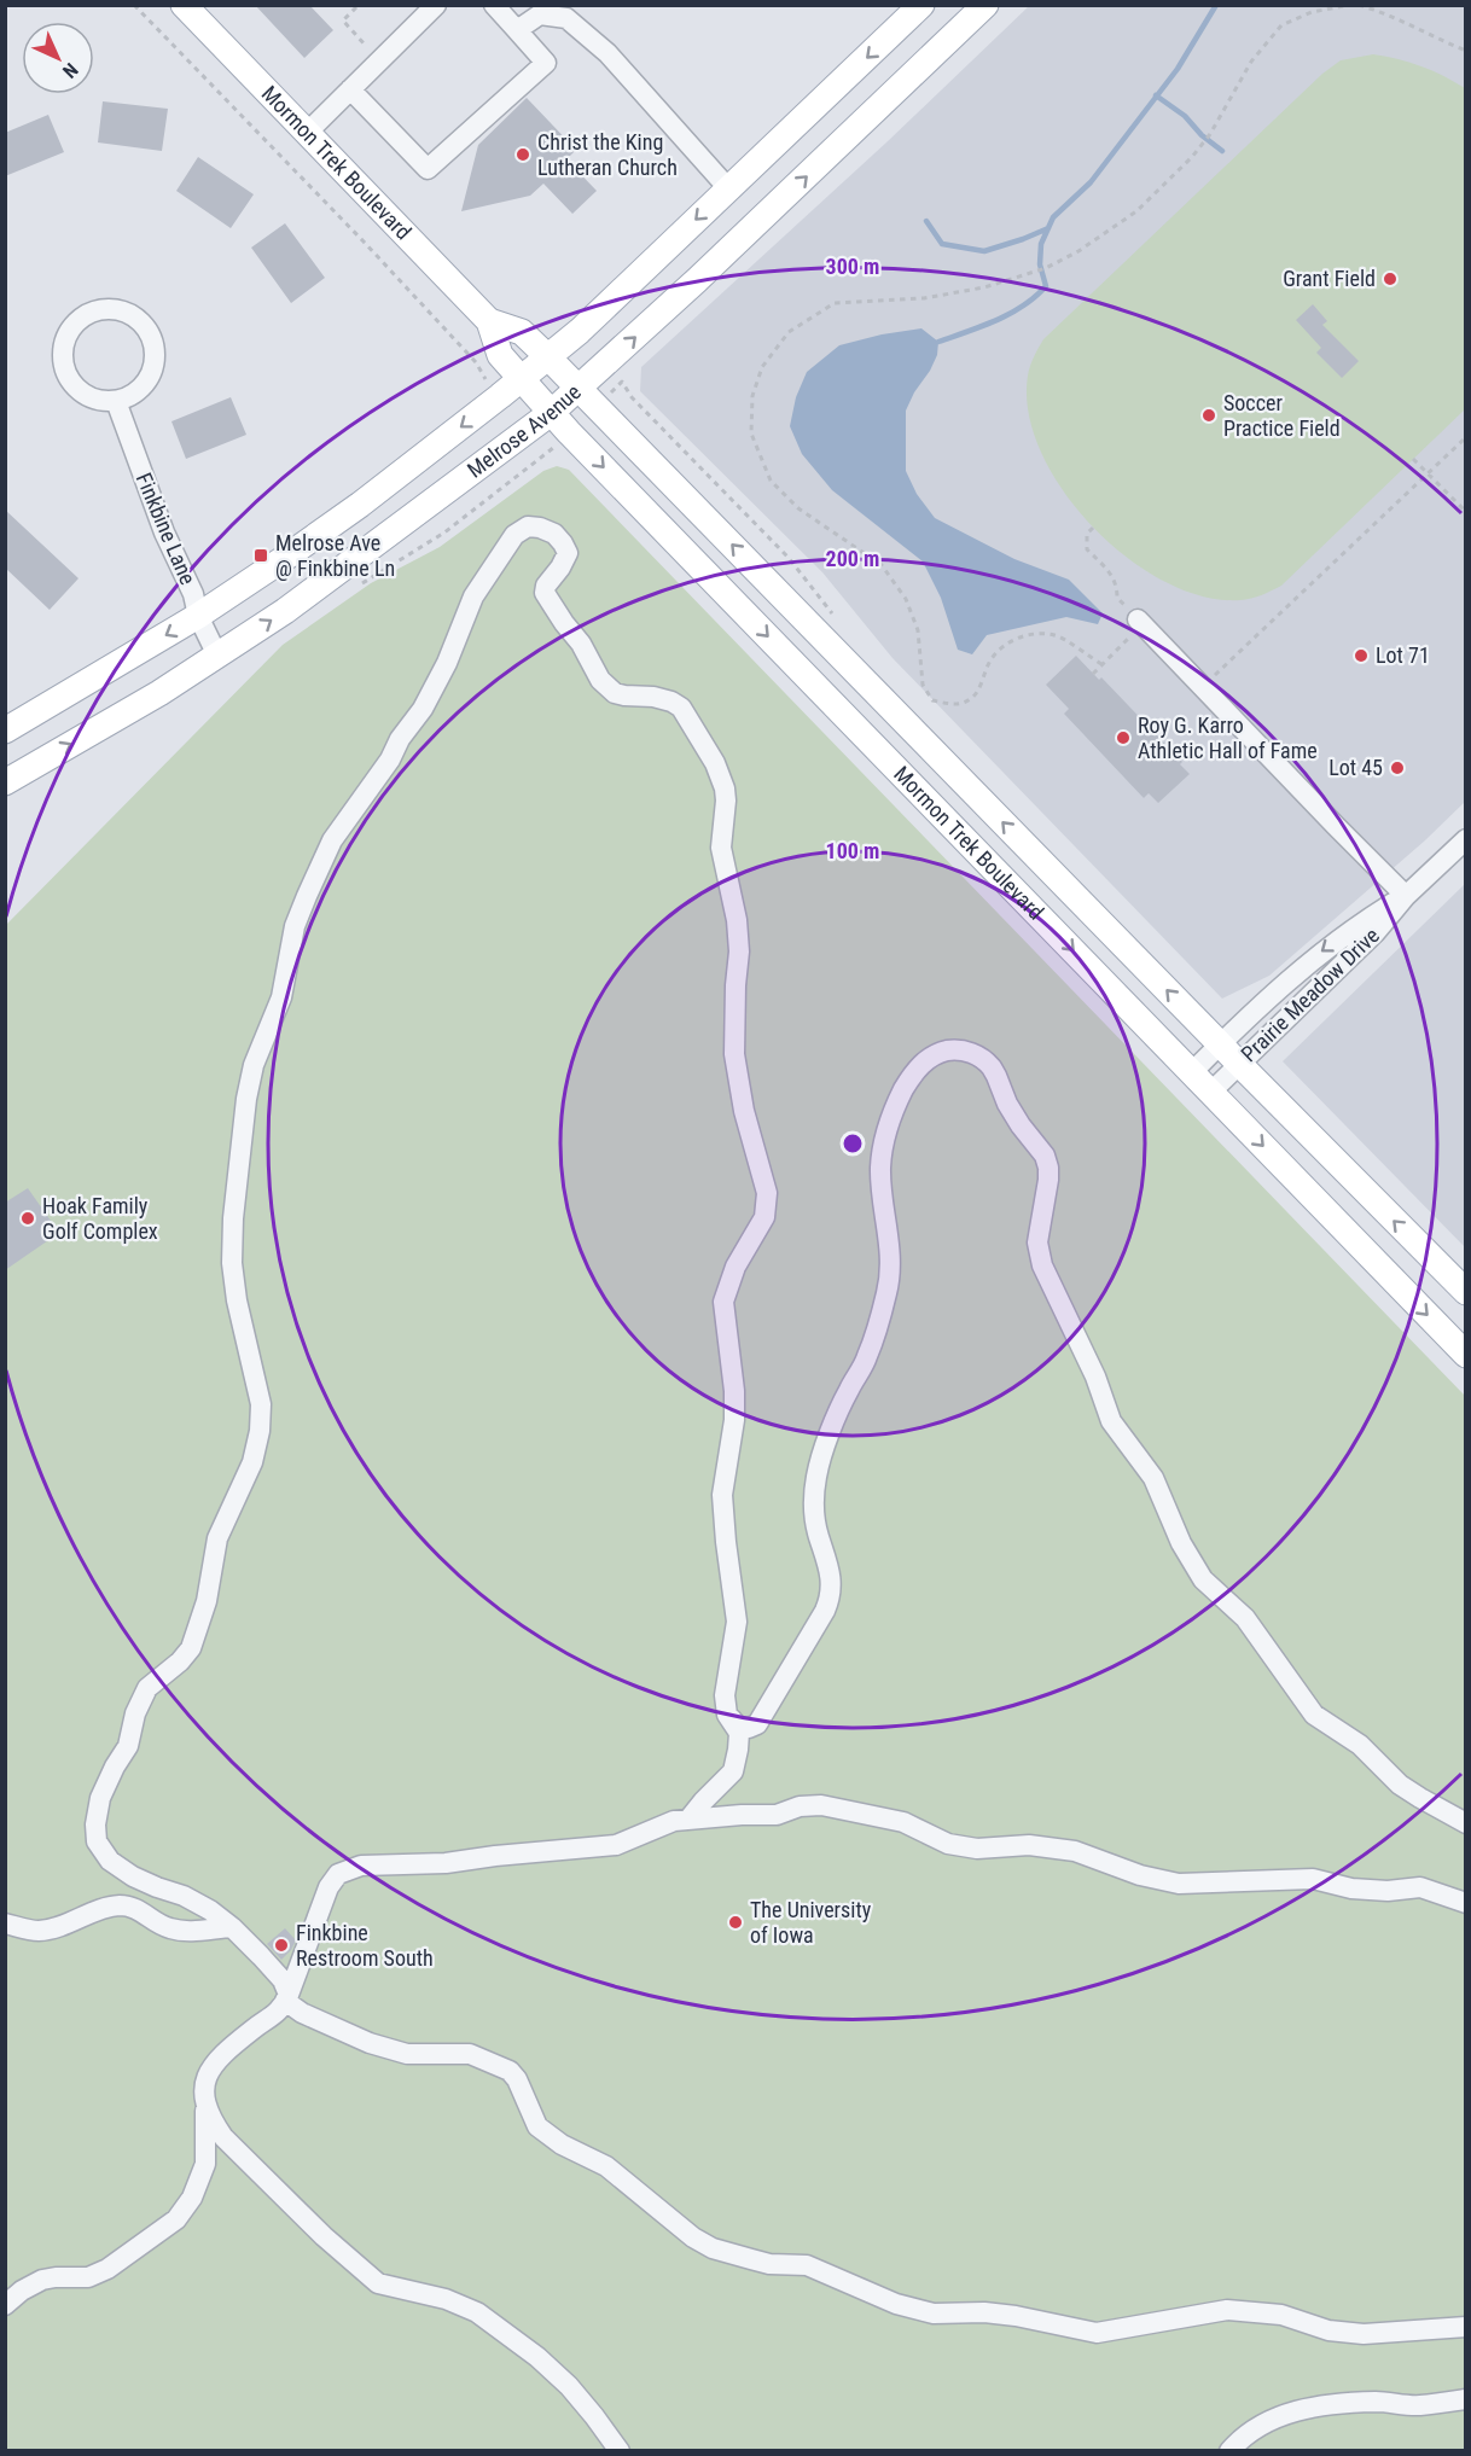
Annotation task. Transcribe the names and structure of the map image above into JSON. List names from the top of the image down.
{
  "streets": {
    "main road": ["Mormon Trek Boulevard", "Melrose Avenue"],
    "street": ["Finkbine Lane", "Prairie Meadow Drive"]
  },
  "crossings": [
    ["Mormon Trek Boulevard", "Melrose Avenue"],
    ["Mormon Trek Boulevard", "Prairie Meadow Drive"],
    ["Melrose Avenue", "Finkbine Lane"]
  ],
  "places": {
    "other": [
      "Christ the King Lutheran Church",
      "Grant Field",
      "Soccer Practice Field",
      "Lot 71",
      "Roy G. Karro Athletic Hall of Fame",
      "Lot 45",
      "Hoak Family Golf Complex",
      "The University of Iowa",
      "Finkbine Restroom South"
    ],
    "transit": ["Melrose Ave @ Finkbine Ln"]
  },
  "north": "bottom right",
  "rings": ["300 m", "200 m", "100 m"]
}
